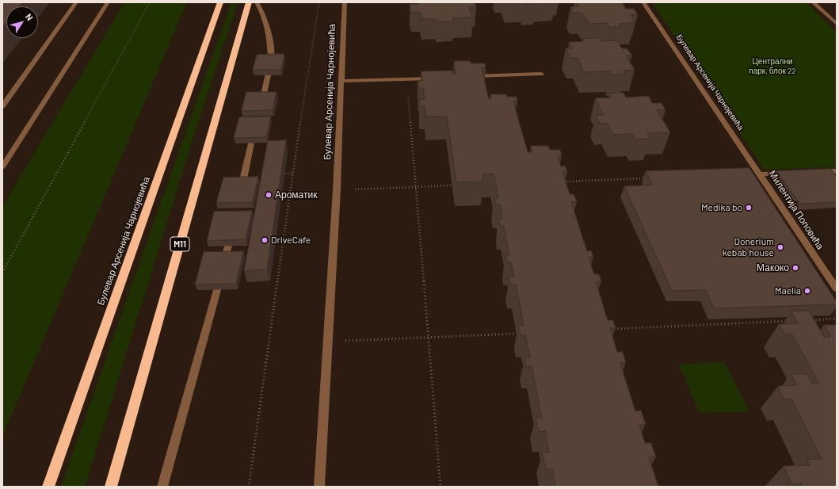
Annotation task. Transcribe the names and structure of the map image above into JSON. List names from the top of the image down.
{
  "streets": {
    "highway": ["Булевар Арсенија Чарнојевића", "M11"],
    "street": ["Милентија Поповића"]
  },
  "crossings": [
    ["Булевар Арсенија Чарнојевића", "Милентија Поповића"]
  ],
  "parks": ["Централни парк, блок 22"],
  "places": [
    "Ароматик",
    "Medika bo",
    "DriveCafe",
    "Donerium kebab house",
    "Макоко",
    "Maelia"
  ],
  "north": "top right"
}
